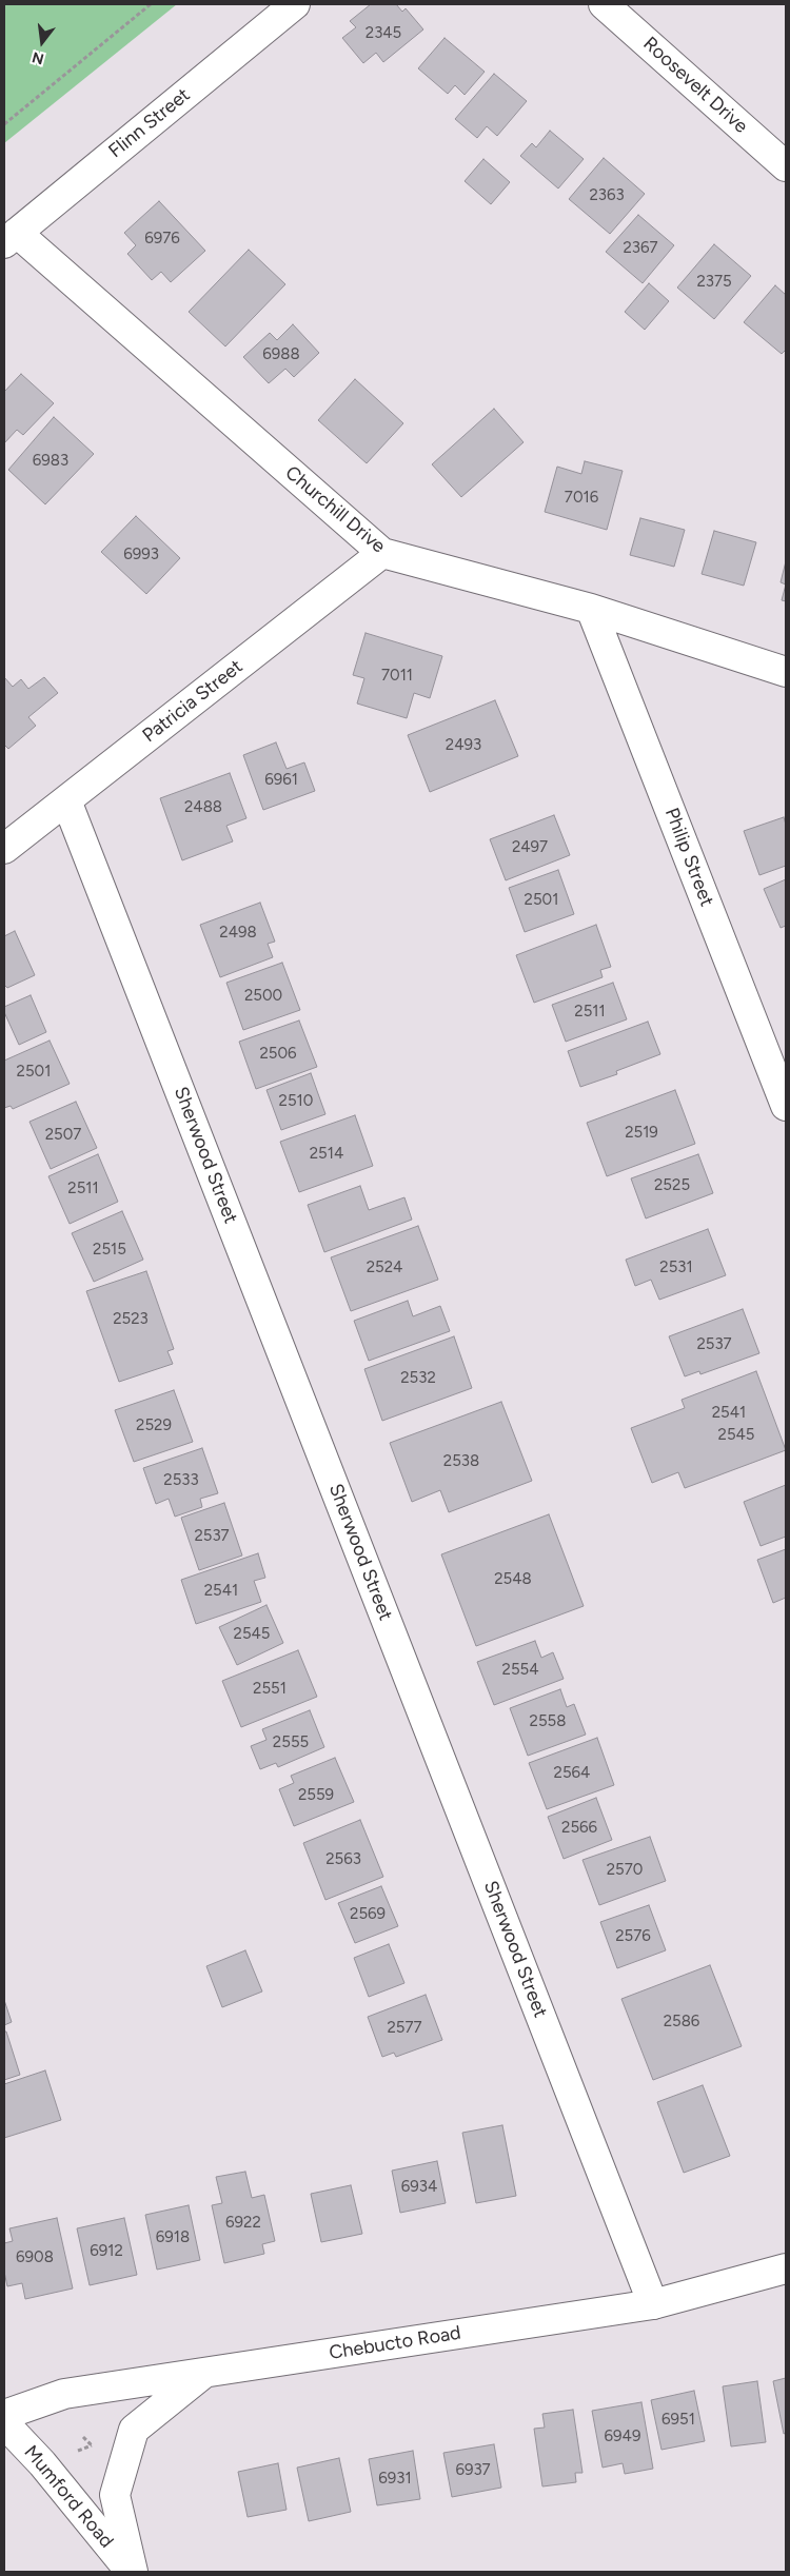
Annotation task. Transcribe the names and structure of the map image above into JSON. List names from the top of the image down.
{
  "streets": {
    "street": [
      "Roosevelt Drive",
      "Flinn Street",
      "Churchill Drive",
      "Patricia Street",
      "Philip Street",
      "Sherwood Street",
      "Chebucto Road",
      "Mumford Road"
    ]
  },
  "crossings": [
    ["Flinn Street", "Churchill Drive"],
    ["Churchill Drive", "Patricia Street"],
    ["Churchill Drive", "Philip Street"],
    ["Patricia Street", "Sherwood Street"],
    ["Sherwood Street", "Chebucto Road"]
  ],
  "house_numbers": [
    "2345",
    "2363",
    "6976",
    "2367",
    "2375",
    "6988",
    "6983",
    "7016",
    "6993",
    "7011",
    "2493",
    "6961",
    "2488",
    "2497",
    "2501",
    "2498",
    "2500",
    "2511",
    "2506",
    "2501",
    "2510",
    "2519",
    "2507",
    "2514",
    "2525",
    "2511",
    "2515",
    "2524",
    "2531",
    "2523",
    "2537",
    "2532",
    "2541",
    "2529",
    "2545",
    "2538",
    "2533",
    "2537",
    "2548",
    "2541",
    "2545",
    "2554",
    "2551",
    "2558",
    "2555",
    "2564",
    "2559",
    "2566",
    "2563",
    "2570",
    "2569",
    "2576",
    "2586",
    "2577",
    "6934",
    "6922",
    "6918",
    "6912",
    "6908",
    "6951",
    "6949",
    "6937",
    "6931"
  ],
  "north": "bottom"
}
